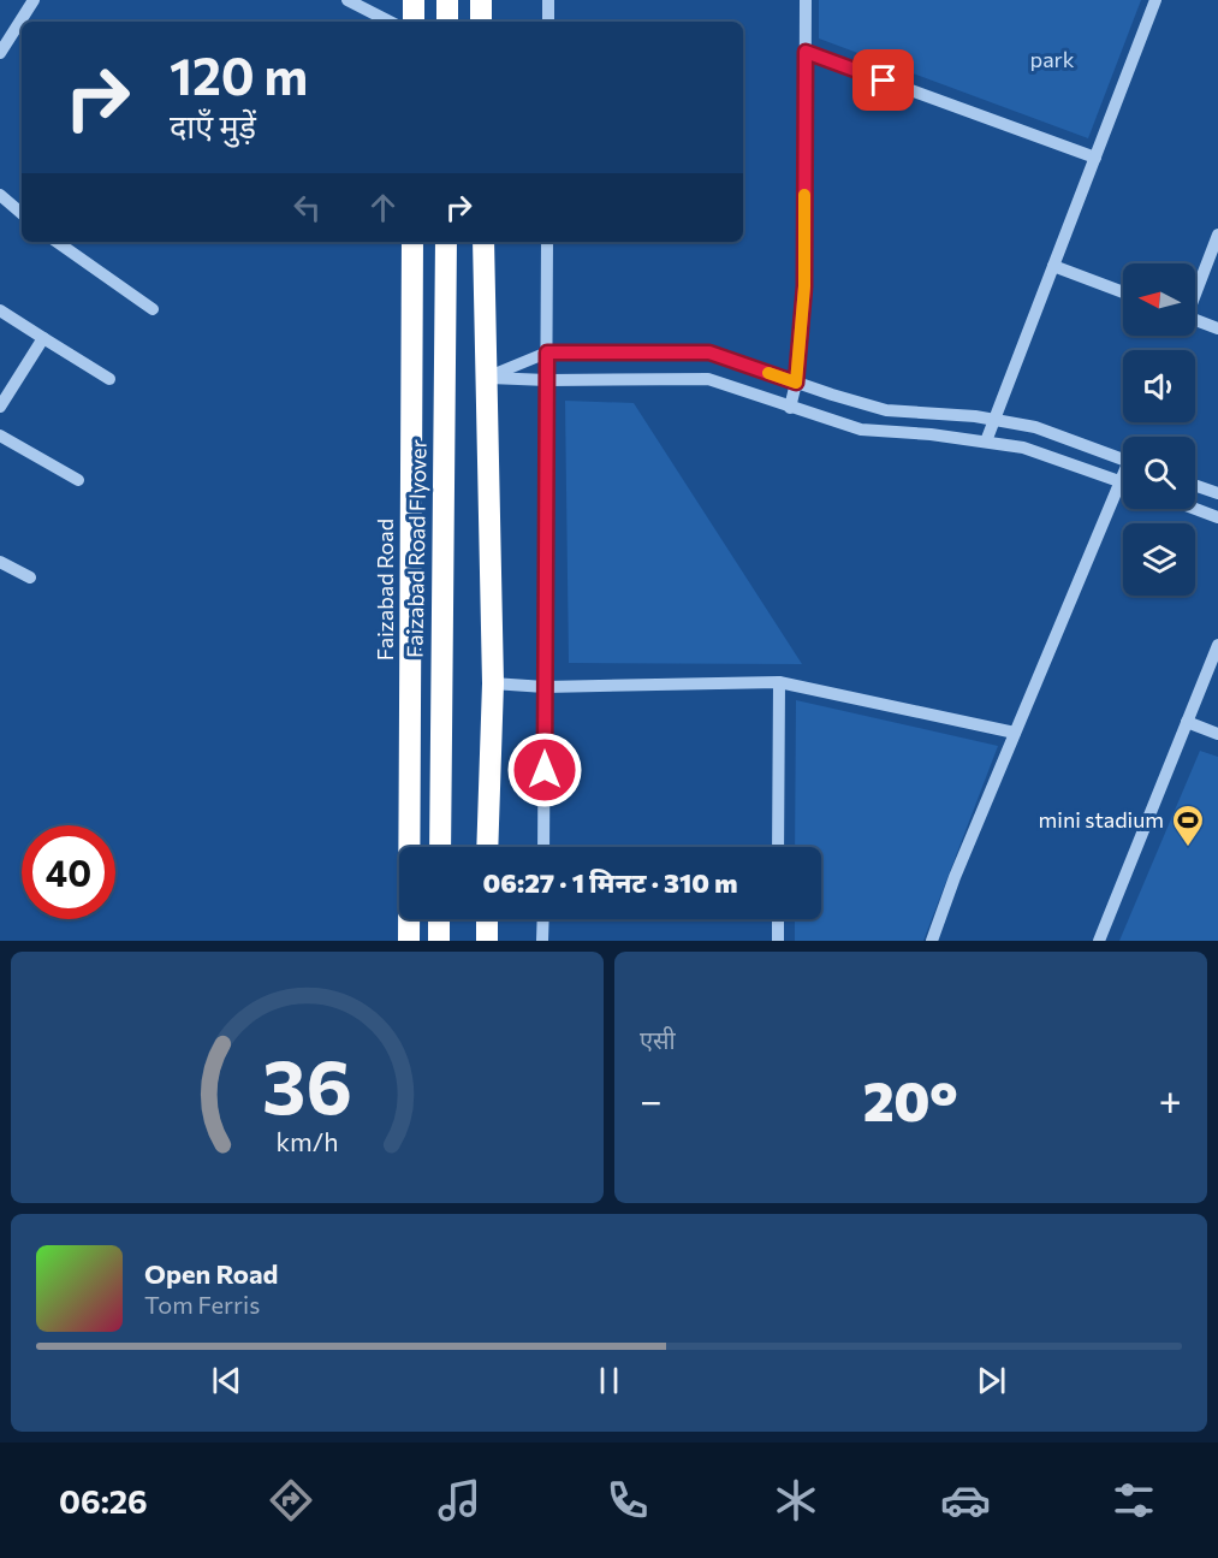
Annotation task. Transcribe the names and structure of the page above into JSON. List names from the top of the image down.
{
  "streets": {
    "highway": ["Faizabad Road Flyover", "Faizabad Road"]
  },
  "parks": ["park"],
  "places": {
    "sports": ["mini stadium"]
  },
  "north": "left",
  "page": {
    "turn": ["120 m", "दाएँ मुड़ें"],
    "limit": "40",
    "trip": "06:27 · 1 मिनट · 310 m",
    "tile": "एसी",
    "heat": ["−", "20°", "+"],
    "song": ["Open Road", "Tom Ferris"],
    "tabs": "06:26",
    "gauge": ["36", "km/h"]
  }
}
